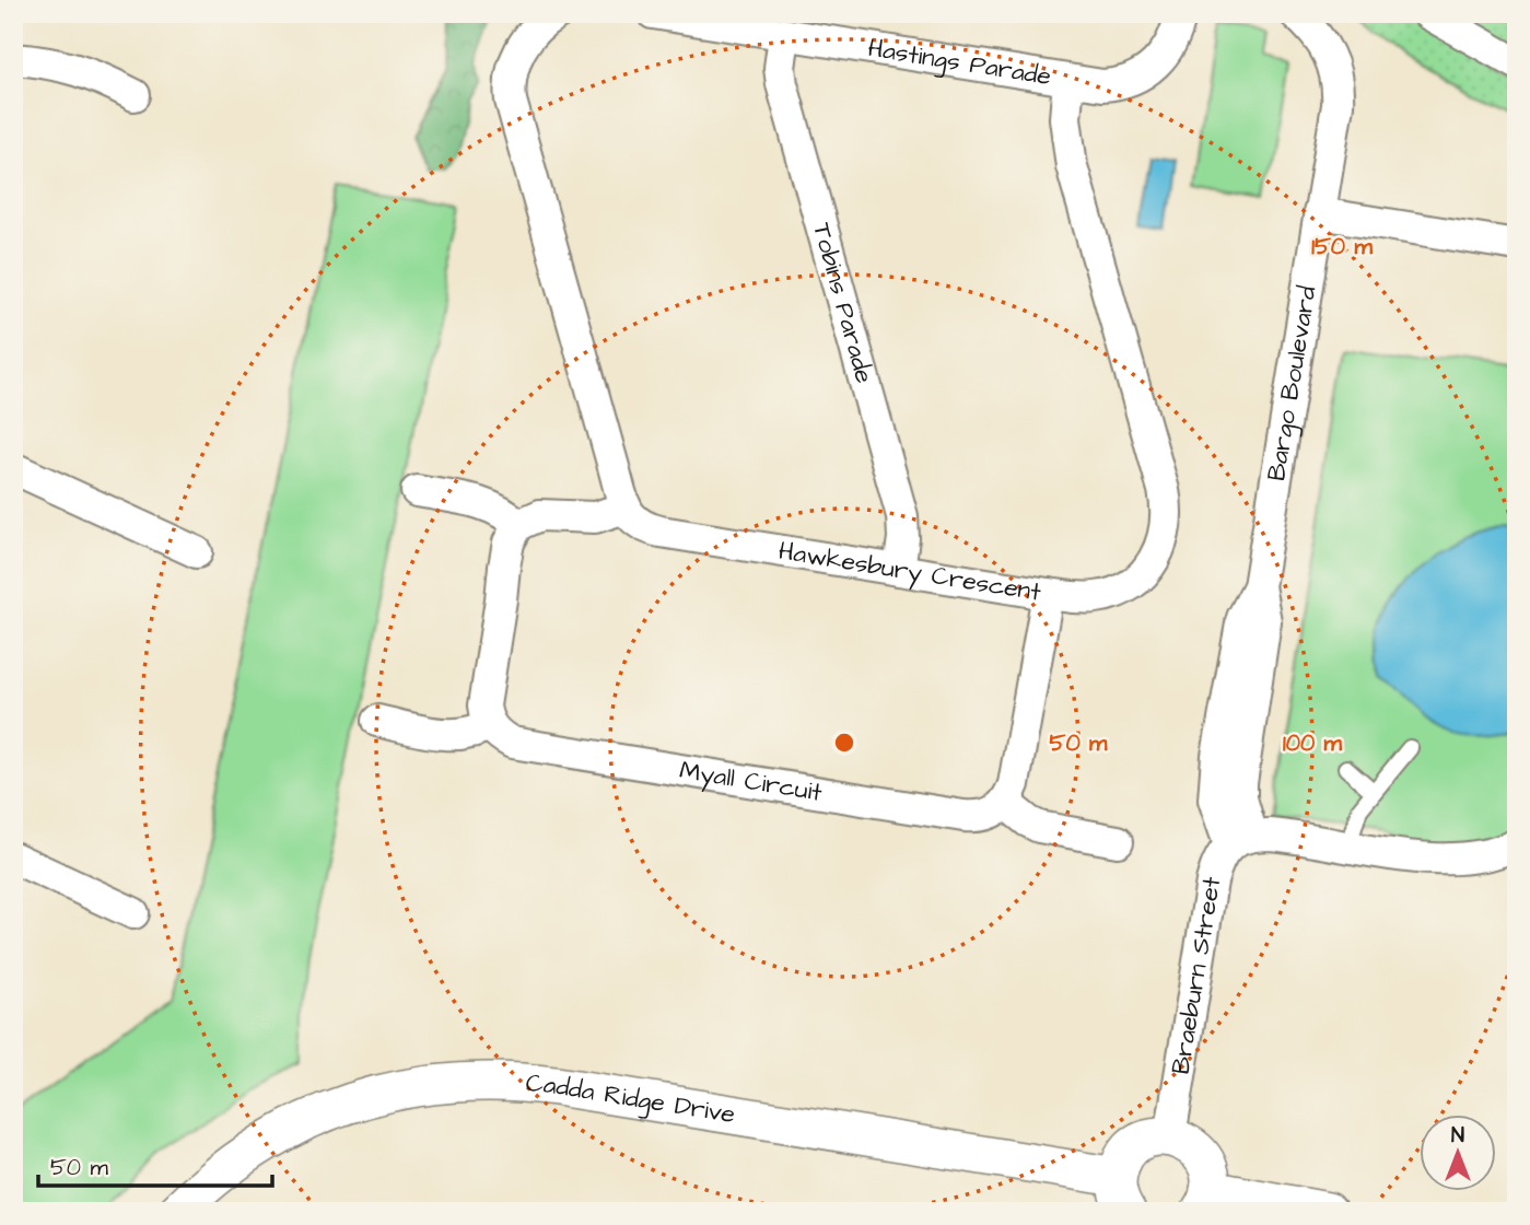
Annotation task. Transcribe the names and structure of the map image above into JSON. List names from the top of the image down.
{
  "streets": {
    "street": [
      "Hastings Parade",
      "Tobins Parade",
      "Bargo Boulevard",
      "Hawkesbury Crescent",
      "Myall Circuit",
      "Braeburn Street",
      "Cadda Ridge Drive"
    ]
  },
  "crossings": [
    ["Hastings Parade", "Tobins Parade"],
    ["Hastings Parade", "Hawkesbury Crescent"],
    ["Tobins Parade", "Hawkesbury Crescent"],
    ["Bargo Boulevard", "Braeburn Street"]
  ],
  "scale_bar": "50 m",
  "north": "top",
  "rings": ["150 m", "50 m", "100 m"]
}
